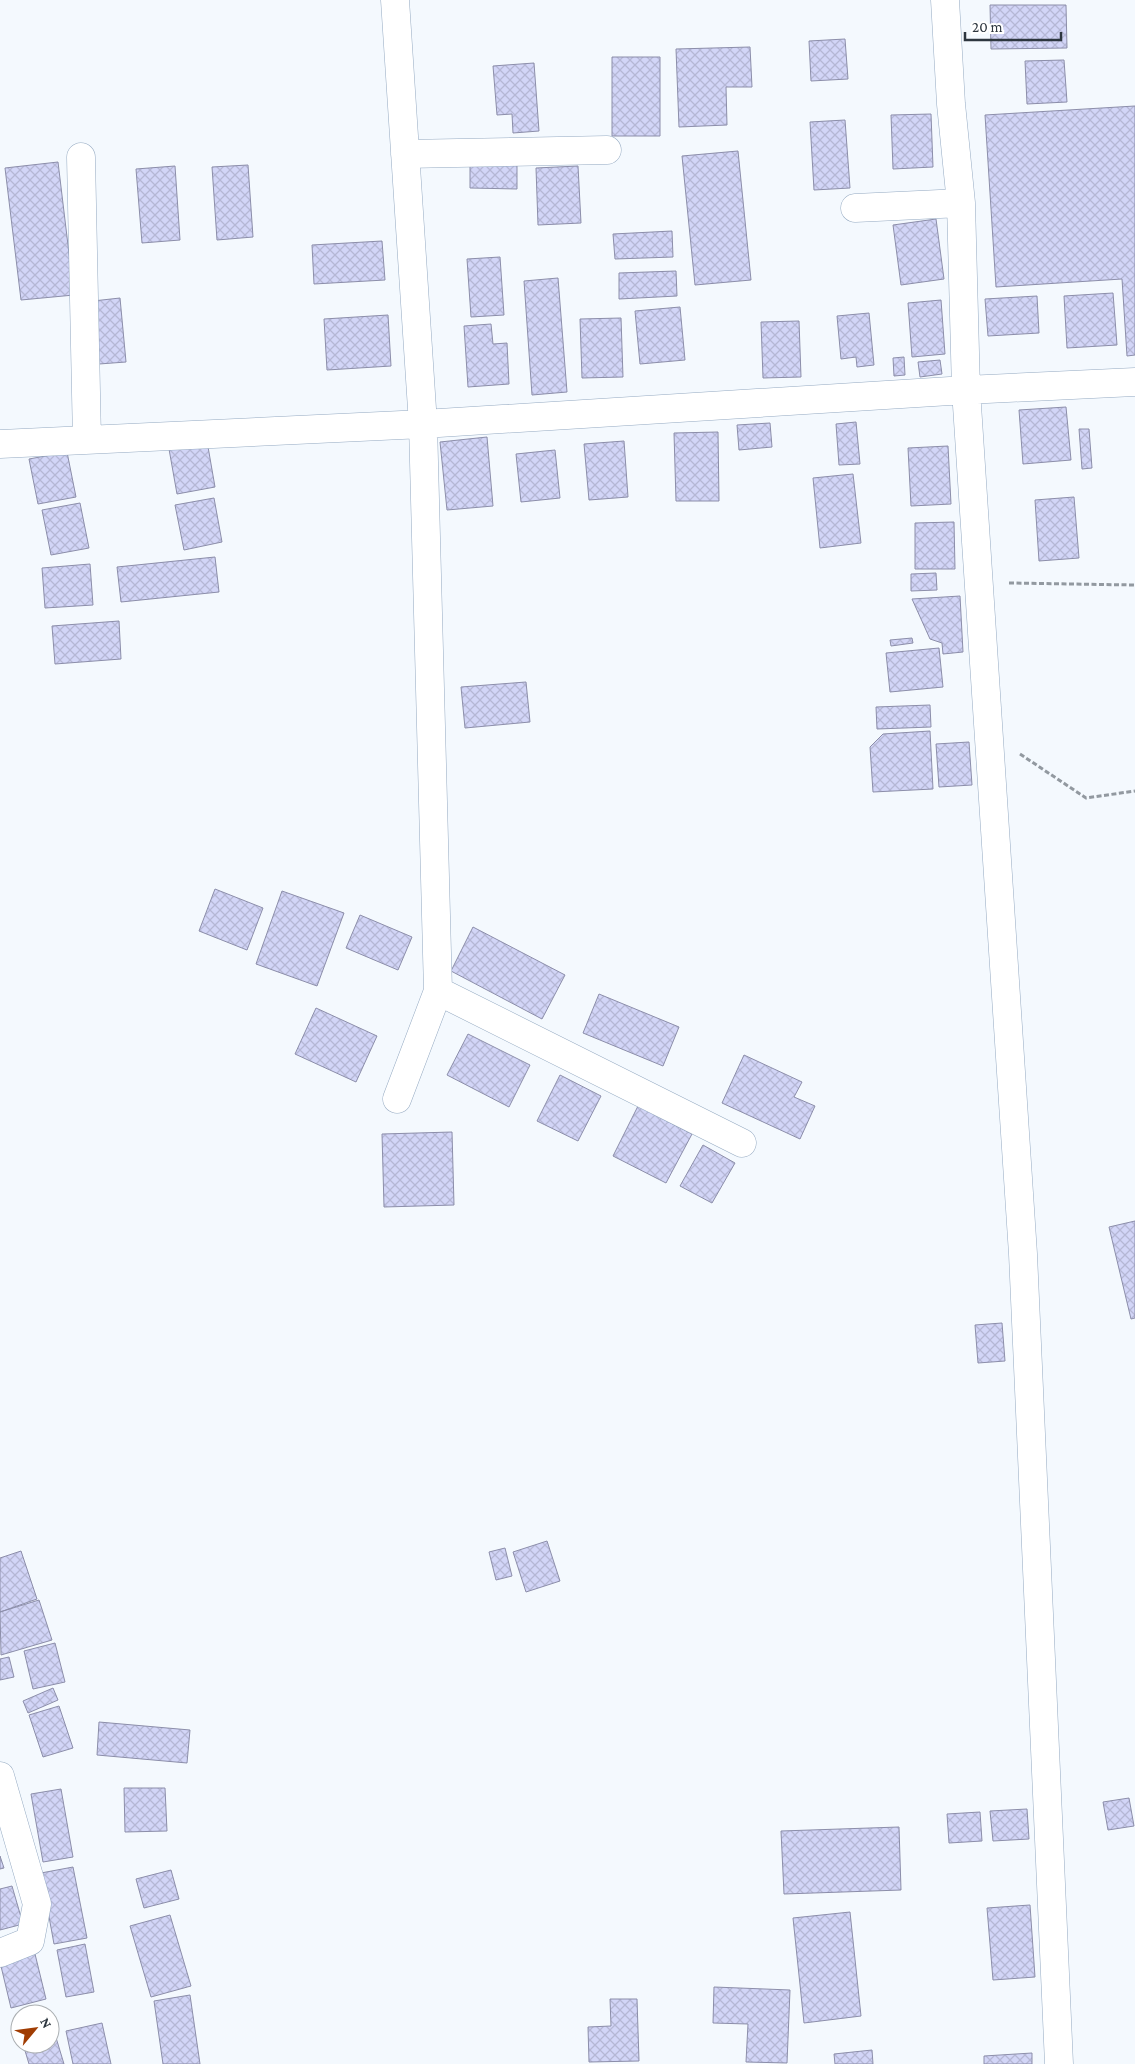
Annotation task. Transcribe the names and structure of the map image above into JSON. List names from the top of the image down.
{
  "scale_bar": "20 m",
  "north": "top right"
}
